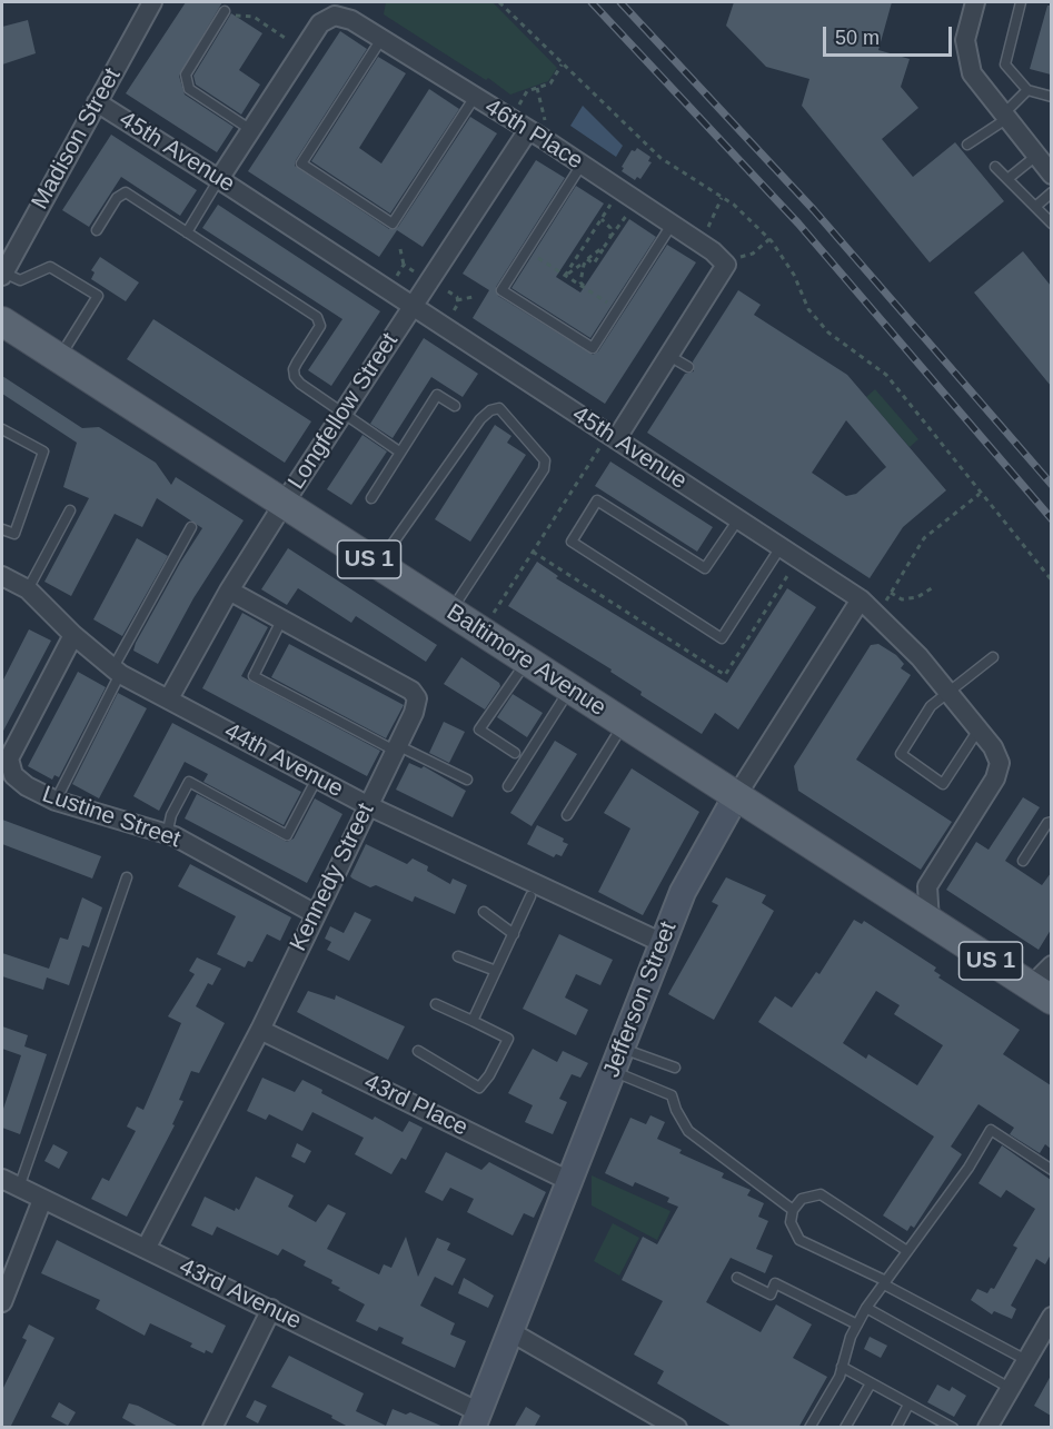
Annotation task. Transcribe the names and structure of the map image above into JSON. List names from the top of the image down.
{
  "streets": {
    "main road": ["US 1", "Baltimore Avenue"],
    "street": [
      "46th Place",
      "Madison Street",
      "45th Avenue",
      "Longfellow Street",
      "44th Avenue",
      "Lustine Street",
      "Kennedy Street",
      "Jefferson Street",
      "43rd Place",
      "43rd Avenue"
    ]
  },
  "crossings": [
    ["46th Place", "Longfellow Street"],
    ["Madison Street", "45th Avenue"],
    ["45th Avenue", "Longfellow Street"],
    ["45th Avenue", "Jefferson Street"],
    ["Longfellow Street", "Baltimore Avenue"],
    ["Longfellow Street", "44th Avenue"],
    ["Longfellow Street", "Kennedy Street"],
    ["Baltimore Avenue", "Jefferson Street"],
    ["44th Avenue", "Lustine Street"],
    ["44th Avenue", "Kennedy Street"],
    ["44th Avenue", "Jefferson Street"],
    ["Lustine Street", "Kennedy Street"],
    ["Kennedy Street", "43rd Place"],
    ["Kennedy Street", "43rd Avenue"],
    ["Jefferson Street", "43rd Place"],
    ["Jefferson Street", "43rd Avenue"]
  ],
  "scale_bar": "50 m"
}
